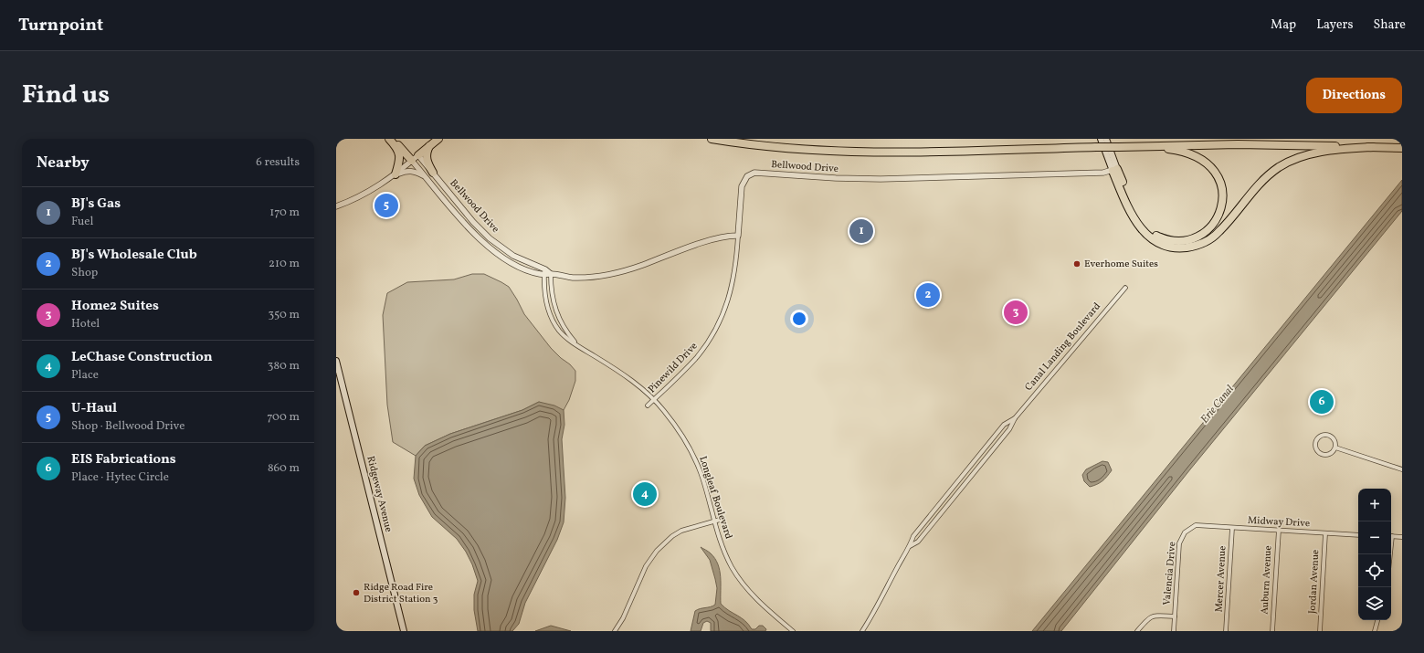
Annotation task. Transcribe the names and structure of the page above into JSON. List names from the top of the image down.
{
  "streets": {
    "main road": ["Ridgeway Avenue"],
    "street": [
      "Bellwood Drive",
      "Canal Landing Boulevard",
      "Pinewild Drive",
      "Longleaf Boulevard",
      "Midway Drive",
      "Valencia Drive",
      "Mercer Avenue",
      "Auburn Avenue",
      "Jordan Avenue"
    ]
  },
  "crossings": [
    ["Bellwood Drive", "Pinewild Drive"],
    ["Bellwood Drive", "Longleaf Boulevard"],
    ["Pinewild Drive", "Longleaf Boulevard"],
    ["Midway Drive", "Valencia Drive"],
    ["Midway Drive", "Mercer Avenue"],
    ["Midway Drive", "Auburn Avenue"],
    ["Midway Drive", "Jordan Avenue"]
  ],
  "water": ["Erie Canal"],
  "places": ["Everhome Suites", "Ridge Road Fire District Station 3"],
  "page": {
    "header": "Turnpoint",
    "nav": ["Map", "Layers", "Share"],
    "title": "Find us",
    "buttons": "Directions",
    "heading": ["Nearby", "6 results"],
    "list": [
      {
        "mark": "1",
        "name": "BJ's Gas",
        "note": "Fuel",
        "value": "170 m"
      },
      {
        "mark": "2",
        "name": "BJ's Wholesale Club",
        "note": "Shop",
        "value": "210 m"
      },
      {
        "mark": "3",
        "name": "Home2 Suites",
        "note": "Hotel",
        "value": "350 m"
      },
      {
        "mark": "4",
        "name": "LeChase Construction",
        "note": "Place",
        "value": "380 m"
      },
      {
        "mark": "5",
        "name": "U-Haul",
        "note": "Shop · Bellwood Drive",
        "value": "700 m"
      },
      {
        "mark": "6",
        "name": "EIS Fabrications",
        "note": "Place · Hytec Circle",
        "value": "860 m"
      }
    ],
    "pins": [
      "5",
      "1",
      "2",
      "3",
      "6",
      "4"
    ],
    "map_buttons": ["+", "−"]
  }
}
